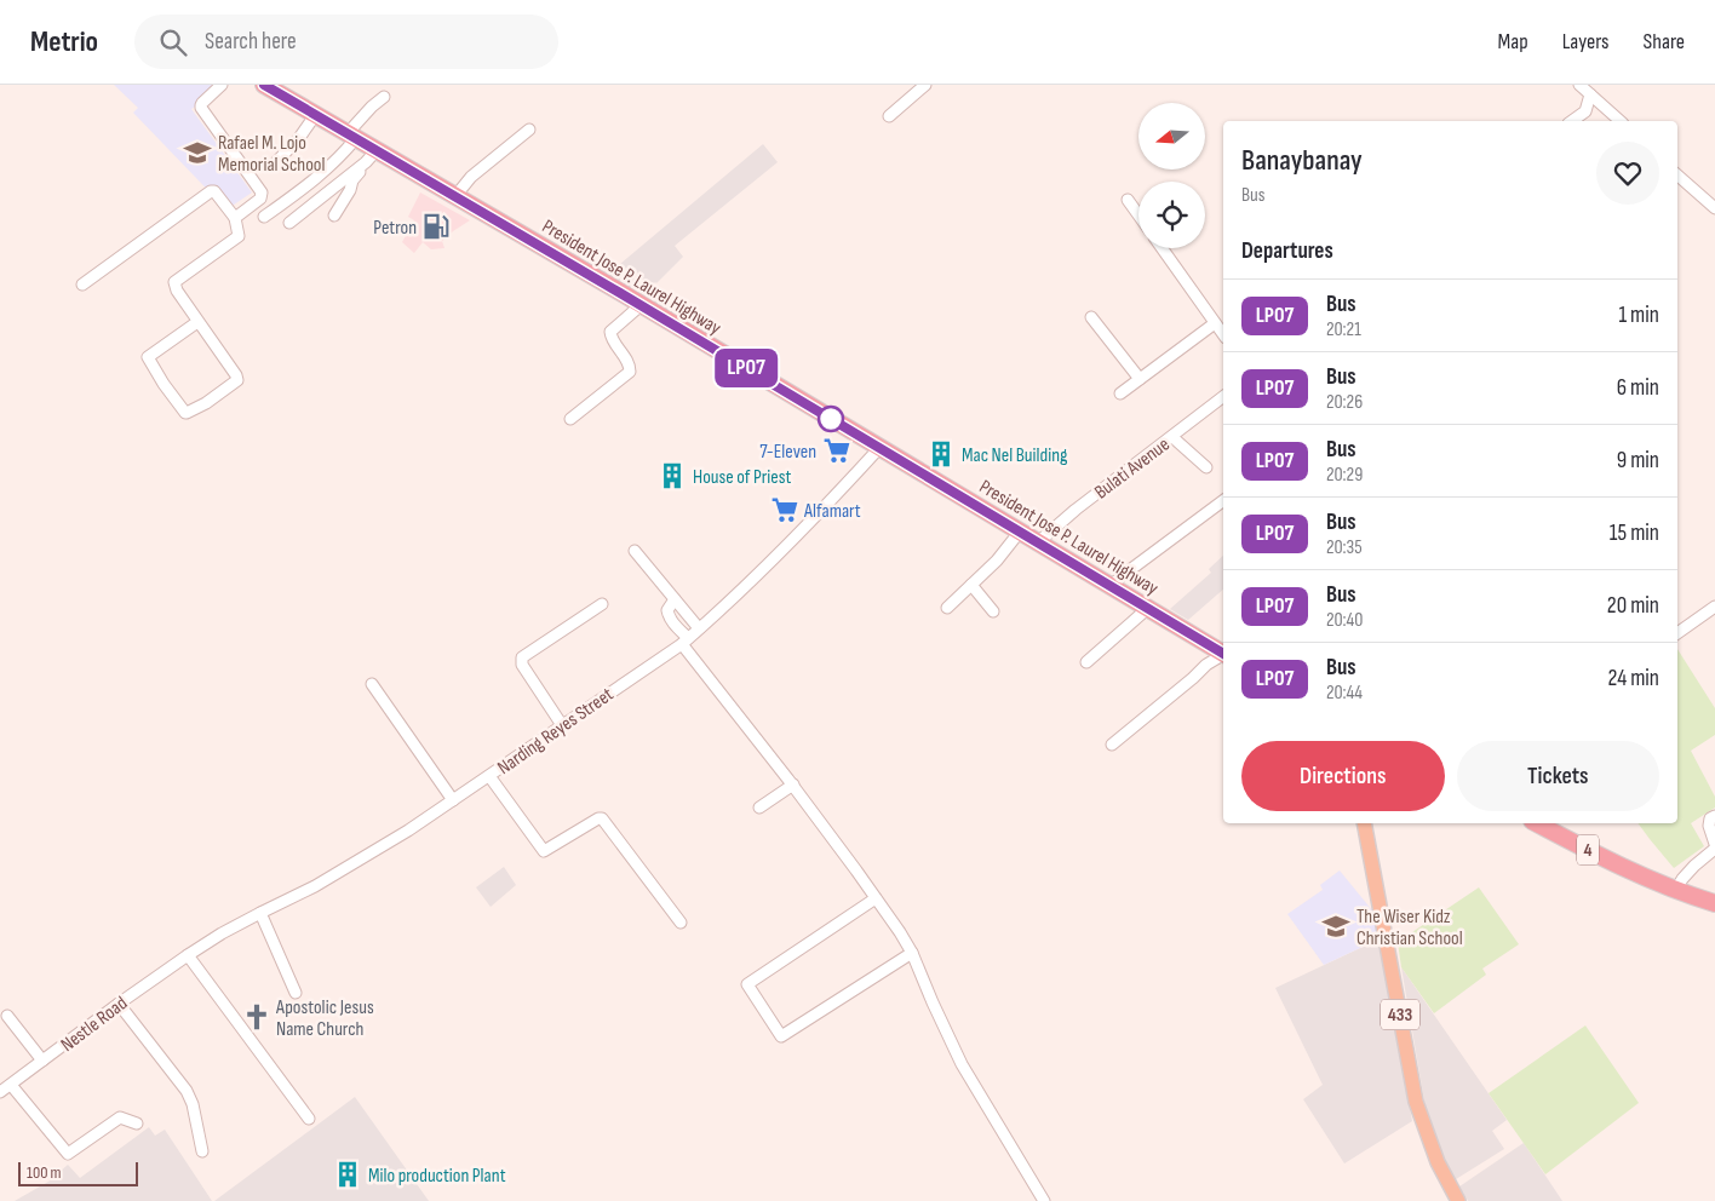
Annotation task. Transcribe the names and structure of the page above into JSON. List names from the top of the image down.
{
  "streets": {
    "highway": ["President Jose P. Laurel Highway", "4"],
    "main road": ["433"],
    "street": ["Bulati Avenue", "Narding Reyes Street", "Nestle Road"]
  },
  "crossings": [
    ["President Jose P. Laurel Highway", "Bulati Avenue"],
    ["President Jose P. Laurel Highway", "Narding Reyes Street"],
    ["Narding Reyes Street", "Nestle Road"]
  ],
  "places": {
    "school or university": ["Rafael M. Lojo Memorial School", "The Wiser Kidz Christian School"],
    "fuel station": ["Petron"],
    "supermarket": ["7-Eleven", "Alfamart"],
    "building": ["Mac Nel Building", "House of Priest", "Milo production Plant"],
    "church": ["Apostolic Jesus Name Church"]
  },
  "lines": ["bus line LP07"],
  "scale_bar": "100 m",
  "north": "left",
  "page": {
    "header": "Metrio",
    "search": "Search here",
    "nav": ["Map", "Layers", "Share"],
    "on_map": "LP07",
    "heading": [
      ["Banaybanay", "Bus"],
      "Departures"
    ],
    "list": [
      {
        "mark": "LP07",
        "name": "Bus",
        "note": "20:21",
        "value": "1 min"
      },
      {
        "mark": "LP07",
        "name": "Bus",
        "note": "20:26",
        "value": "6 min"
      },
      {
        "mark": "LP07",
        "name": "Bus",
        "note": "20:29",
        "value": "9 min"
      },
      {
        "mark": "LP07",
        "name": "Bus",
        "note": "20:35",
        "value": "15 min"
      },
      {
        "mark": "LP07",
        "name": "Bus",
        "note": "20:40",
        "value": "20 min"
      },
      {
        "mark": "LP07",
        "name": "Bus",
        "note": "20:44",
        "value": "24 min"
      }
    ],
    "buttons": ["Directions", "Tickets"],
    "scale": "100 m"
  }
}
